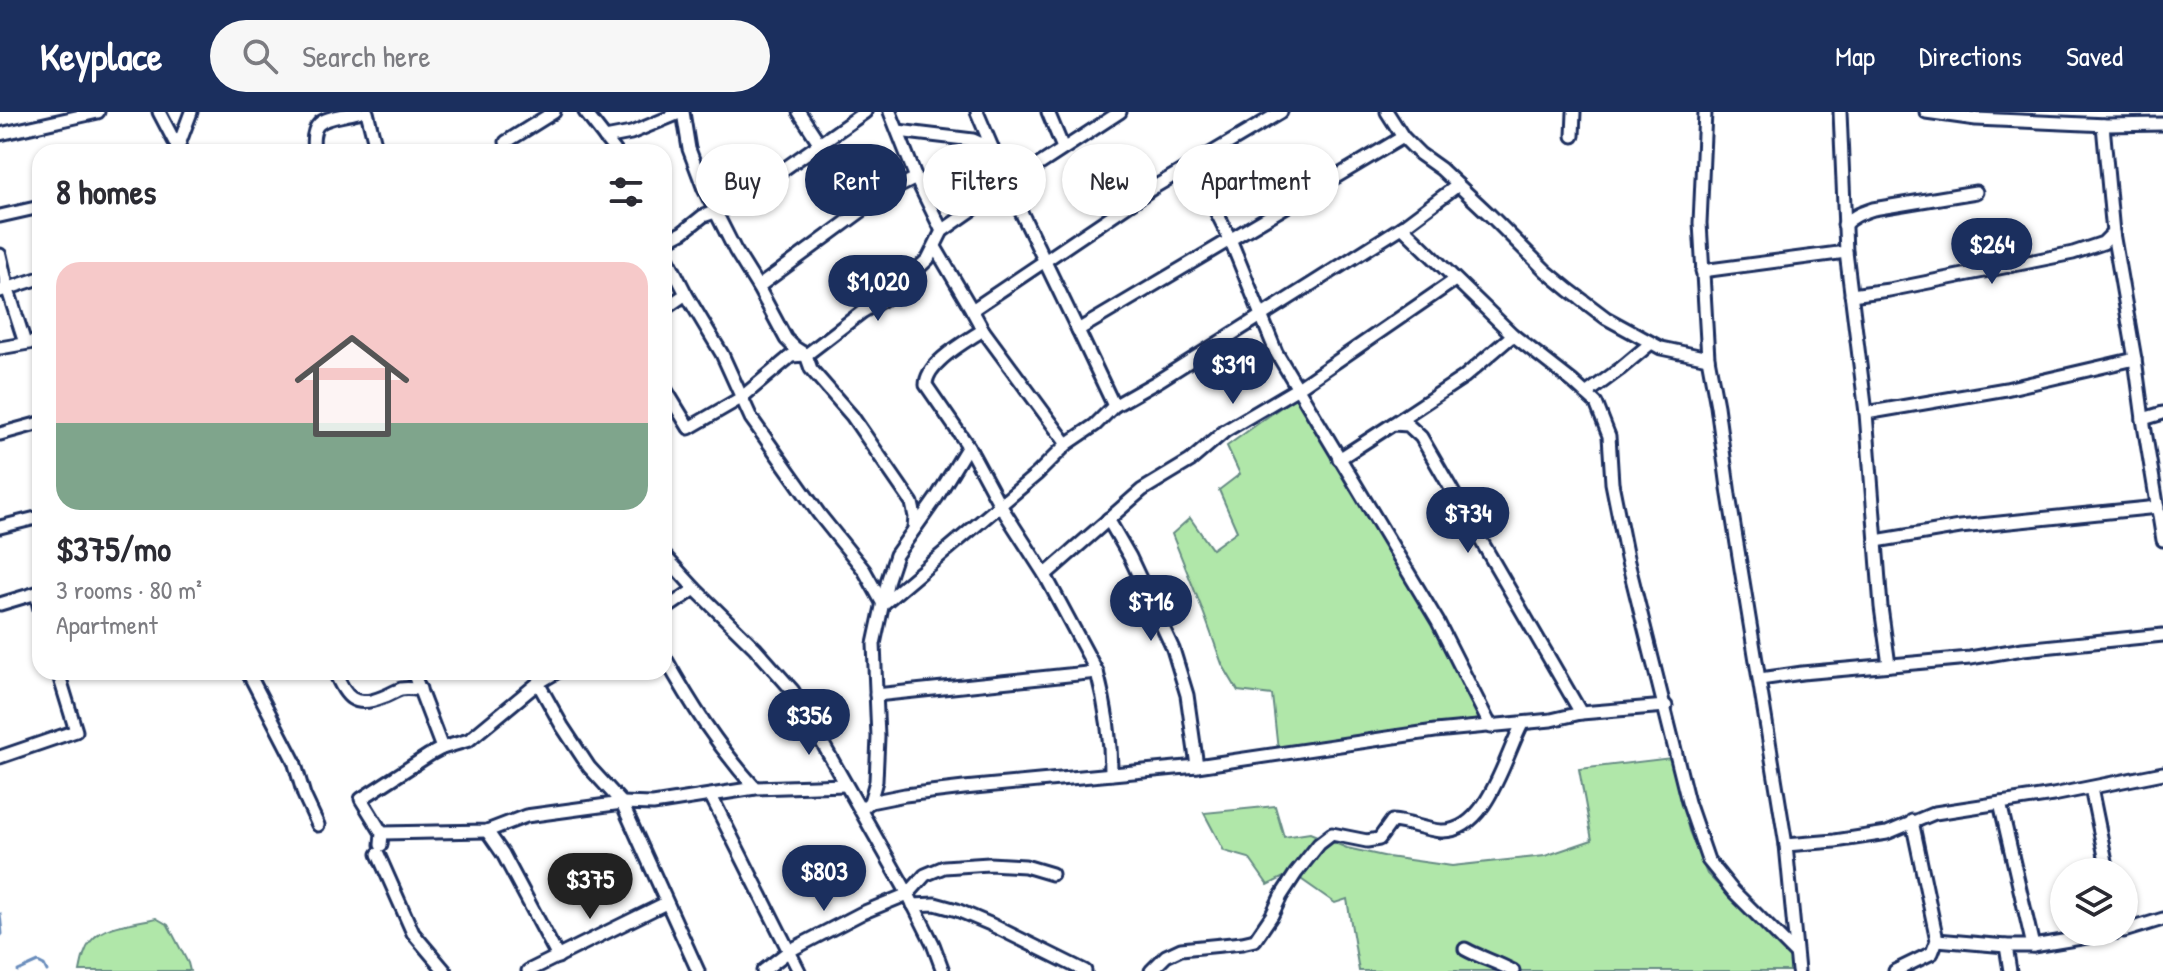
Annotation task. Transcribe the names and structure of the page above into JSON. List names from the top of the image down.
{
  "page": {
    "header": "Keyplace",
    "search": "Search here",
    "nav": ["Map", "Directions", "Saved"],
    "chip": [
      "Buy",
      "Rent",
      "Filters",
      "New",
      "Apartment"
    ],
    "heading": "8 homes",
    "price": [
      "$264",
      "$1,020",
      "$319",
      "$734",
      "$716",
      "$356",
      "$803",
      "$375"
    ],
    "list": [
      {
        "name": "$375/mo",
        "note": "3 rooms · 80 m² · Apartment"
      }
    ]
  }
}
